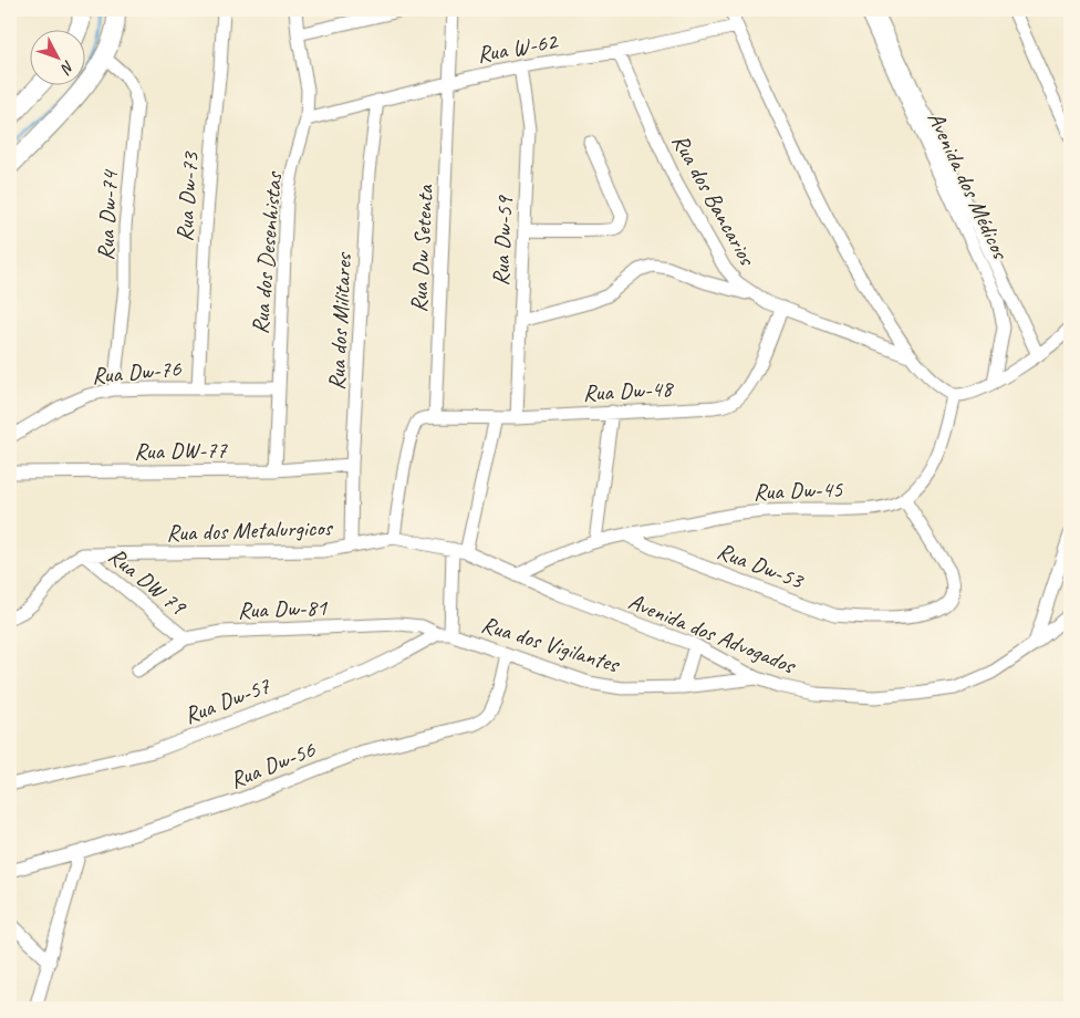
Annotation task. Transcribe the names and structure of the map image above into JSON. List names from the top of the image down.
{
  "streets": {
    "street": [
      "Rua W-62",
      "Avenida dos Médicos",
      "Rua Dw-73",
      "Rua dos Bancarios",
      "Rua Dw-74",
      "Rua Dw-59",
      "Rua Dw Setenta",
      "Rua dos Desenhistas",
      "Rua dos Militares",
      "Rua Dw-76",
      "Rua Dw-48",
      "Rua DW-77",
      "Rua Dw-45",
      "Rua dos Metalurgicos",
      "Rua Dw-53",
      "Rua DW 79",
      "Rua Dw-81",
      "Avenida dos Advogados",
      "Rua dos Vigilantes",
      "Rua Dw-57",
      "Rua Dw-56"
    ]
  },
  "crossings": [
    ["Rua W-62", "Rua dos Bancarios"],
    ["Rua W-62", "Rua Dw-59"],
    ["Rua W-62", "Rua Dw Setenta"],
    ["Rua W-62", "Rua dos Desenhistas"],
    ["Rua W-62", "Rua dos Militares"],
    ["Rua Dw-73", "Rua Dw-76"],
    ["Rua dos Bancarios", "Rua Dw-48"],
    ["Rua Dw-74", "Rua Dw-76"],
    ["Rua Dw-59", "Rua Dw-48"],
    ["Rua Dw Setenta", "Rua Dw-48"],
    ["Rua dos Desenhistas", "Rua Dw-76"],
    ["Rua dos Desenhistas", "Rua DW-77"],
    ["Rua dos Militares", "Rua DW-77"],
    ["Rua dos Militares", "Rua dos Metalurgicos"],
    ["Rua Dw-48", "Rua dos Metalurgicos"],
    ["Rua Dw-48", "Avenida dos Advogados"],
    ["Rua Dw-45", "Rua Dw-53"],
    ["Rua Dw-45", "Avenida dos Advogados"],
    ["Rua dos Metalurgicos", "Rua DW 79"],
    ["Rua dos Metalurgicos", "Avenida dos Advogados"],
    ["Rua DW 79", "Rua Dw-81"],
    ["Rua Dw-81", "Rua dos Vigilantes"],
    ["Rua Dw-81", "Rua Dw-57"],
    ["Avenida dos Advogados", "Rua dos Vigilantes"],
    ["Rua dos Vigilantes", "Rua Dw-57"],
    ["Rua dos Vigilantes", "Rua Dw-56"]
  ],
  "north": "bottom right"
}
